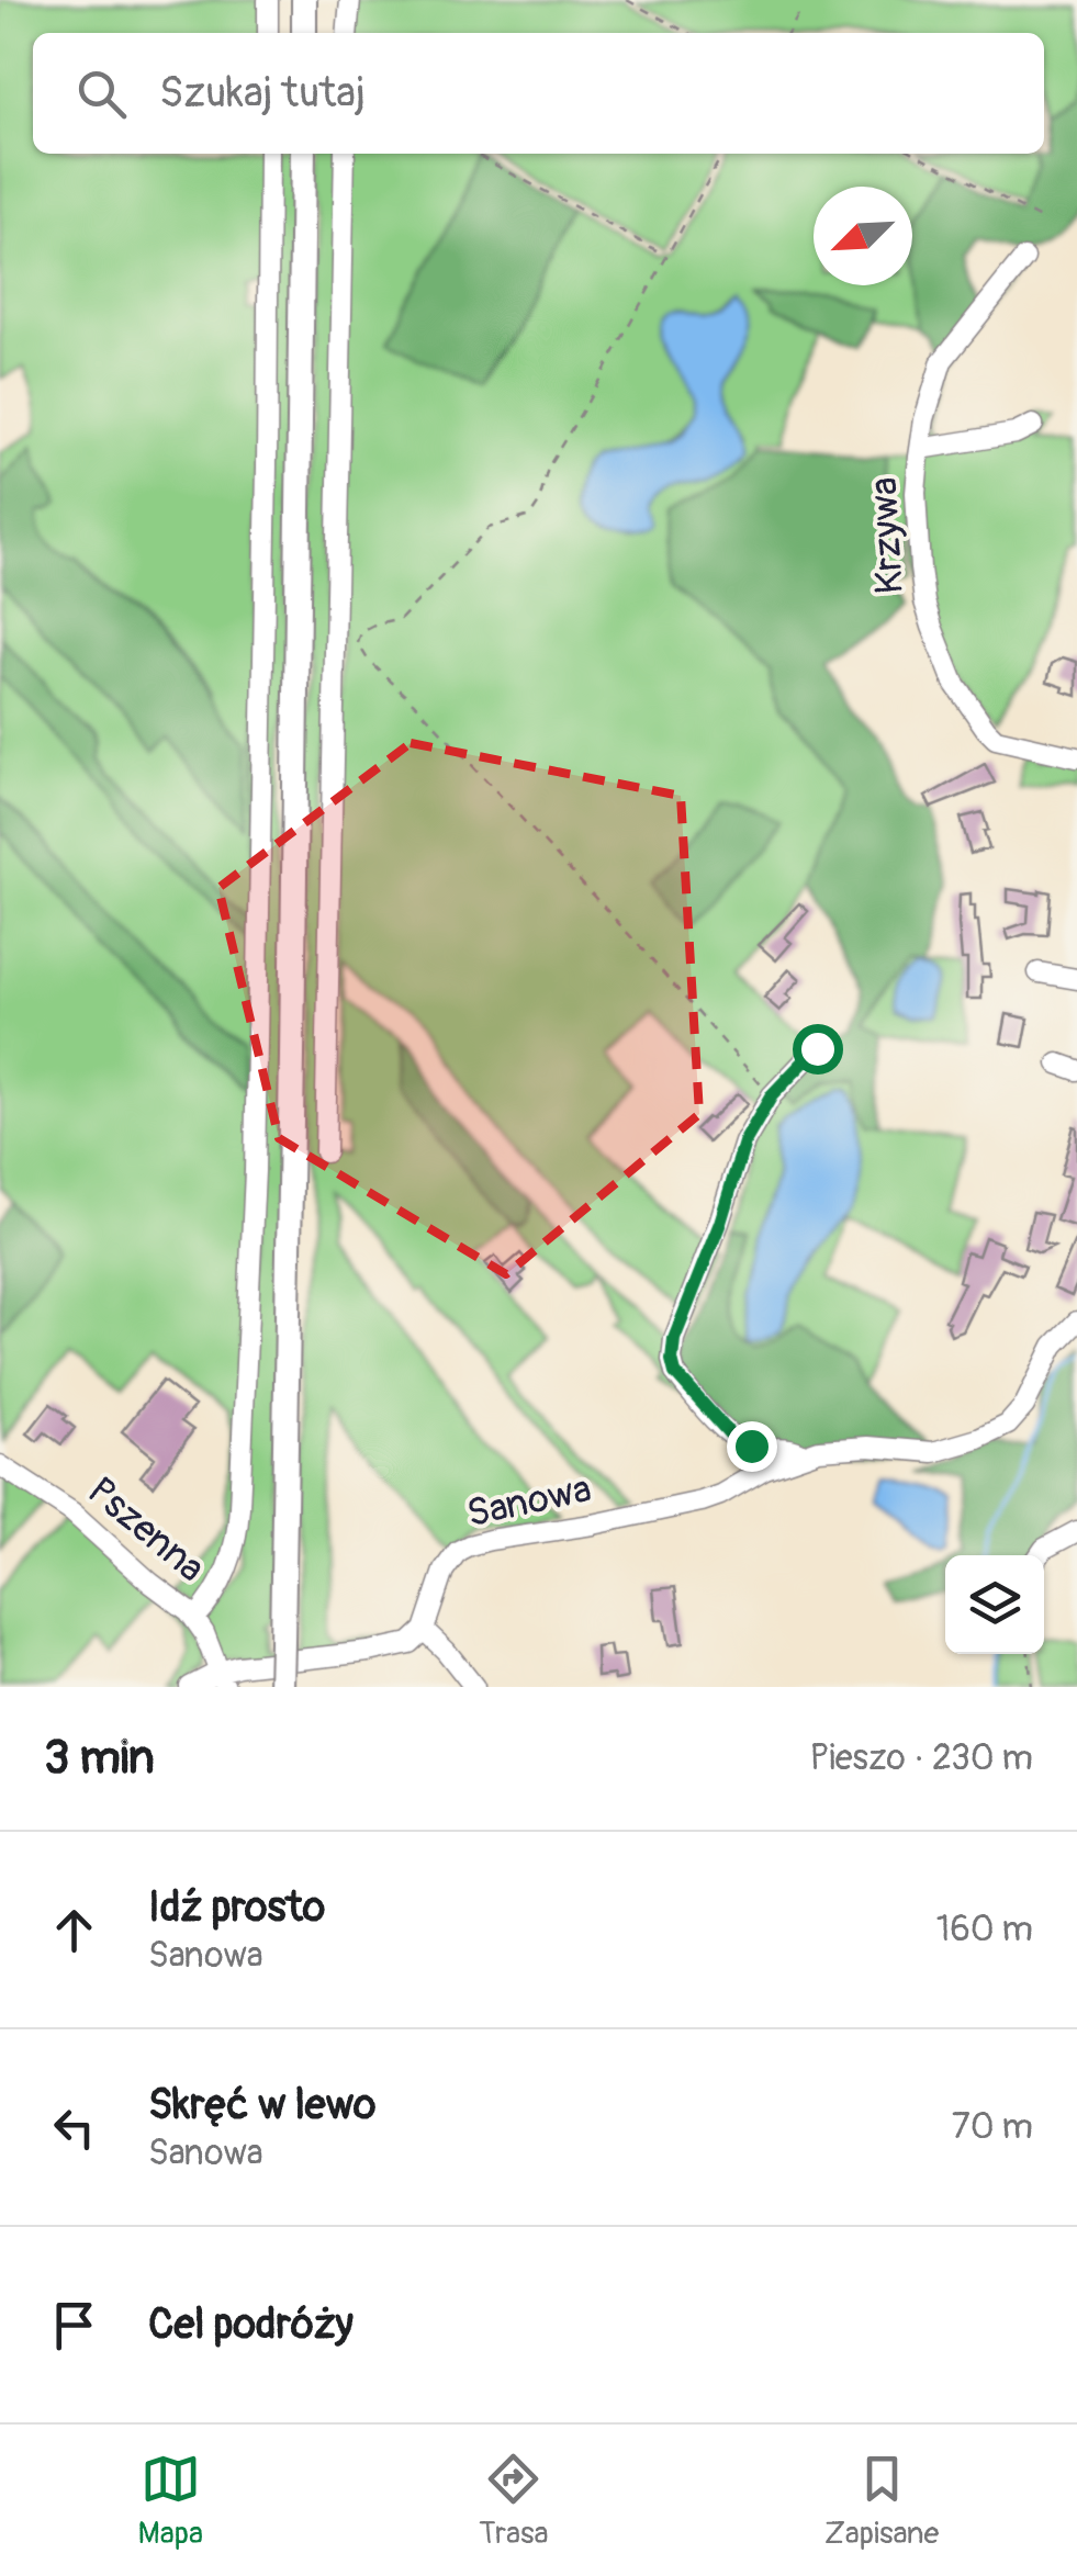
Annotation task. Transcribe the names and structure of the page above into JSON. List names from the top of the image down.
{
  "streets": {
    "street": ["Krzywa", "Sanowa", "Pszenna"]
  },
  "north": "bottom left",
  "page": {
    "search": "Szukaj tutaj",
    "heading": ["3 min", "Pieszo · 230 m"],
    "list": [
      ["Idź prosto", "Sanowa", "160 m"],
      ["Skręć w lewo", "Sanowa", "70 m"],
      "Cel podróży"
    ],
    "nav": ["Mapa", "Trasa", "Zapisane"]
  }
}
